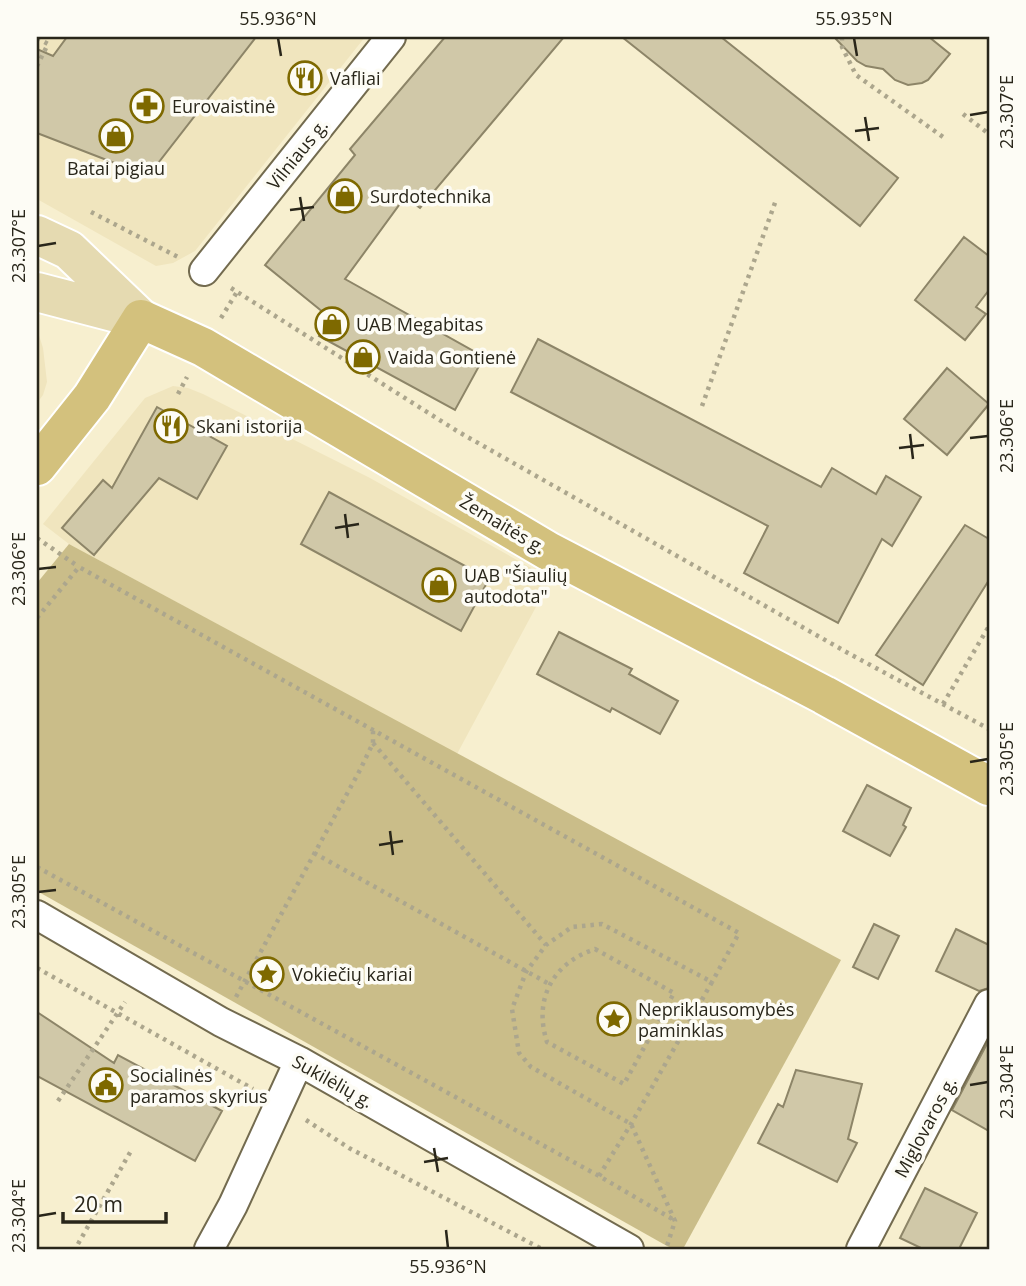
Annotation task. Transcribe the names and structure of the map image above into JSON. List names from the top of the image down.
{
  "streets": {
    "highway": ["Žemaitės g."],
    "street": ["Vilniaus g.", "Sukilėlių g.", "Miglovaros g."]
  },
  "places": {
    "restaurant": ["Vafliai", "Skani istorija"],
    "pharmacy": ["Eurovaistinė"],
    "shop": [
      "Batai pigiau",
      "Surdotechnika",
      "UAB Megabitas",
      "Vaida Gontienė",
      "UAB \"Šiaulių autodota\""
    ],
    "place": ["Vokiečių kariai", "Nepriklausomybės paminklas"],
    "public building": ["Socialinės paramos skyrius"]
  },
  "scale_bar": "20 m",
  "coordinates": [
    "55.936°N",
    "55.935°N",
    "23.307°E",
    "23.306°E",
    "23.305°E",
    "23.304°E"
  ]
}
